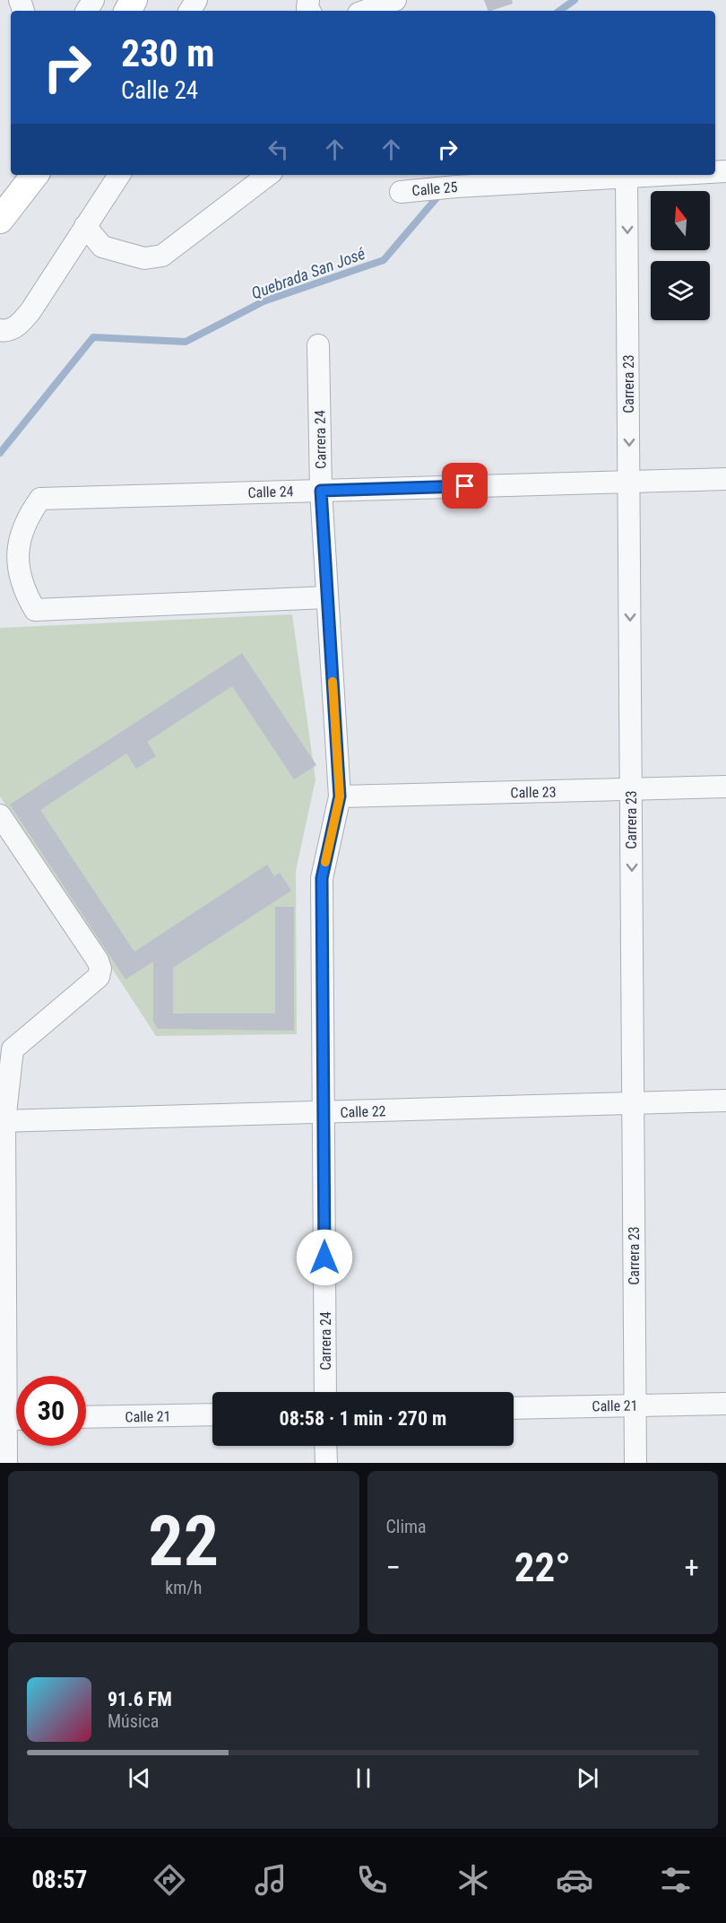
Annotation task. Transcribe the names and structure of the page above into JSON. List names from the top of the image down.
{
  "streets": {
    "street": [
      "Calle 25",
      "Carrera 23",
      "Carrera 24",
      "Calle 24",
      "Calle 23",
      "Calle 22",
      "Calle 21"
    ]
  },
  "crossings": [
    ["Calle 25", "Carrera 23"],
    ["Carrera 23", "Calle 24"],
    ["Carrera 23", "Calle 23"],
    ["Carrera 23", "Calle 22"],
    ["Carrera 23", "Calle 21"],
    ["Carrera 24", "Calle 24"],
    ["Carrera 24", "Calle 23"],
    ["Carrera 24", "Calle 22"]
  ],
  "one_way": ["Carrera 23"],
  "water": ["Quebrada San José"],
  "north": "top",
  "page": {
    "turn": ["230 m", "Calle 24"],
    "limit": "30",
    "trip": "08:58 · 1 min · 270 m",
    "tile": [
      ["22", "km/h"],
      "Clima"
    ],
    "heat": ["−", "22°", "+"],
    "song": ["91.6 FM", "Música"],
    "tabs": "08:57"
  }
}
